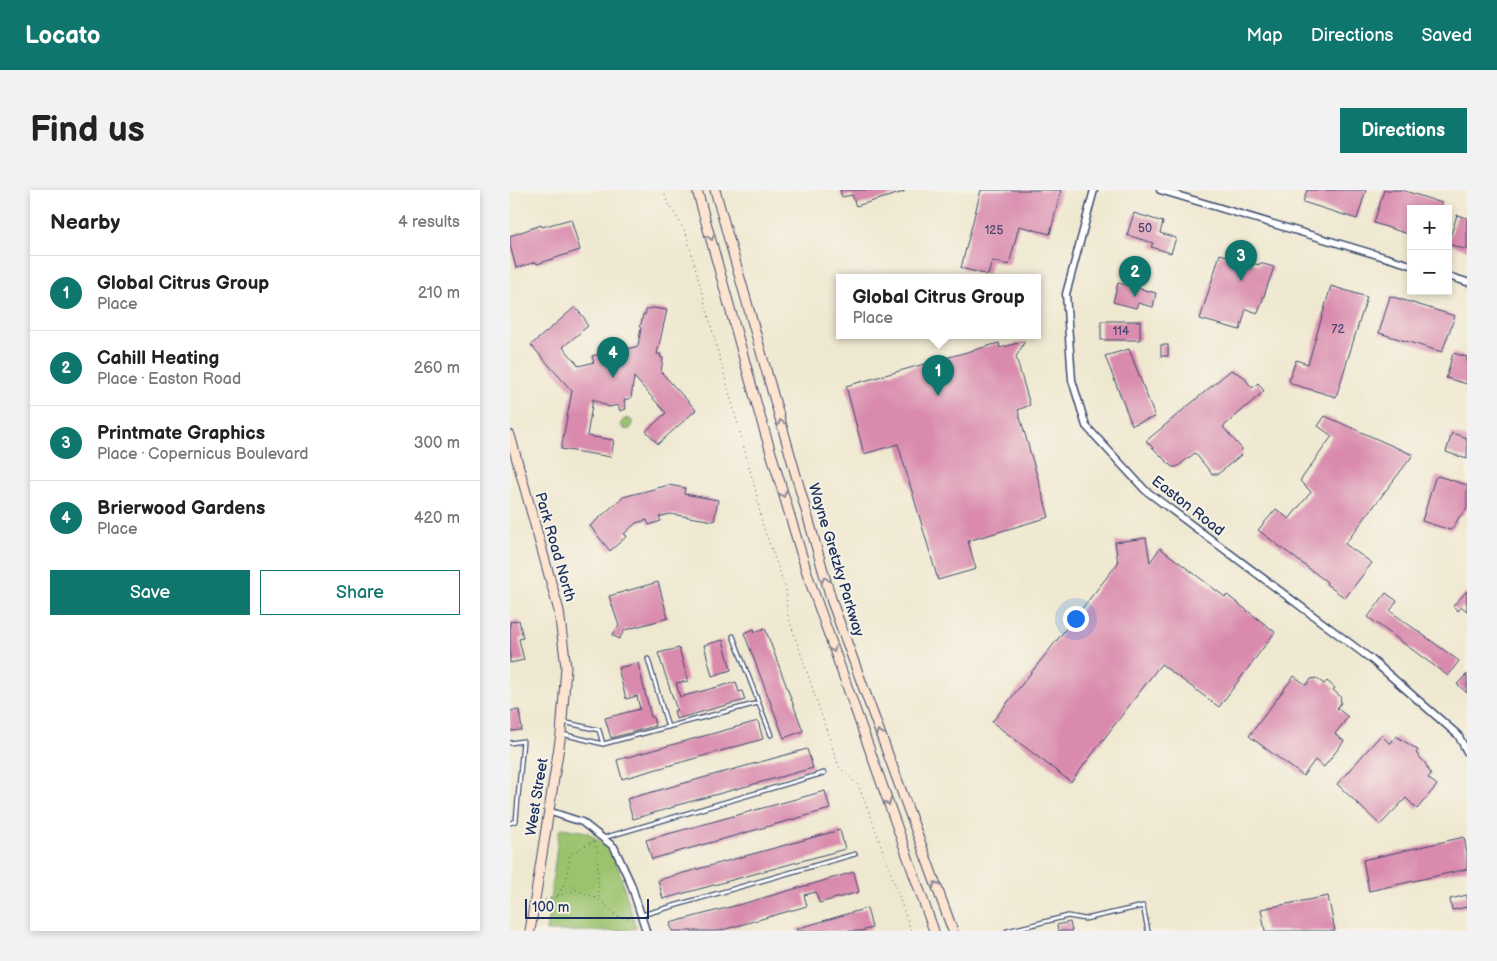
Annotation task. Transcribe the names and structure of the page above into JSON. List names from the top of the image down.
{
  "streets": {
    "main road": ["Park Road North", "Wayne Gretzky Parkway", "West Street"],
    "street": ["Easton Road"]
  },
  "crossings": [
    ["Park Road North", "West Street"]
  ],
  "house_numbers": [
    "50",
    "125",
    "72",
    "114"
  ],
  "scale_bar": "100 m",
  "page": {
    "header": "Locato",
    "nav": ["Map", "Directions", "Saved"],
    "buttons": [
      "Directions",
      ["Save", "Share"]
    ],
    "title": "Find us",
    "heading": ["Nearby", "4 results"],
    "map_buttons": ["+", "−"],
    "pins": [
      "3",
      "2",
      "4",
      "1"
    ],
    "list": [
      {
        "mark": "1",
        "name": "Global Citrus Group",
        "note": "Place",
        "value": "210 m"
      },
      {
        "mark": "2",
        "name": "Cahill Heating",
        "note": "Place · Easton Road",
        "value": "260 m"
      },
      {
        "mark": "3",
        "name": "Printmate Graphics",
        "note": "Place · Copernicus Boulevard",
        "value": "300 m"
      },
      {
        "mark": "4",
        "name": "Brierwood Gardens",
        "note": "Place",
        "value": "420 m"
      }
    ],
    "popup": ["Global Citrus Group", "Place"],
    "scale": "100 m"
  }
}
